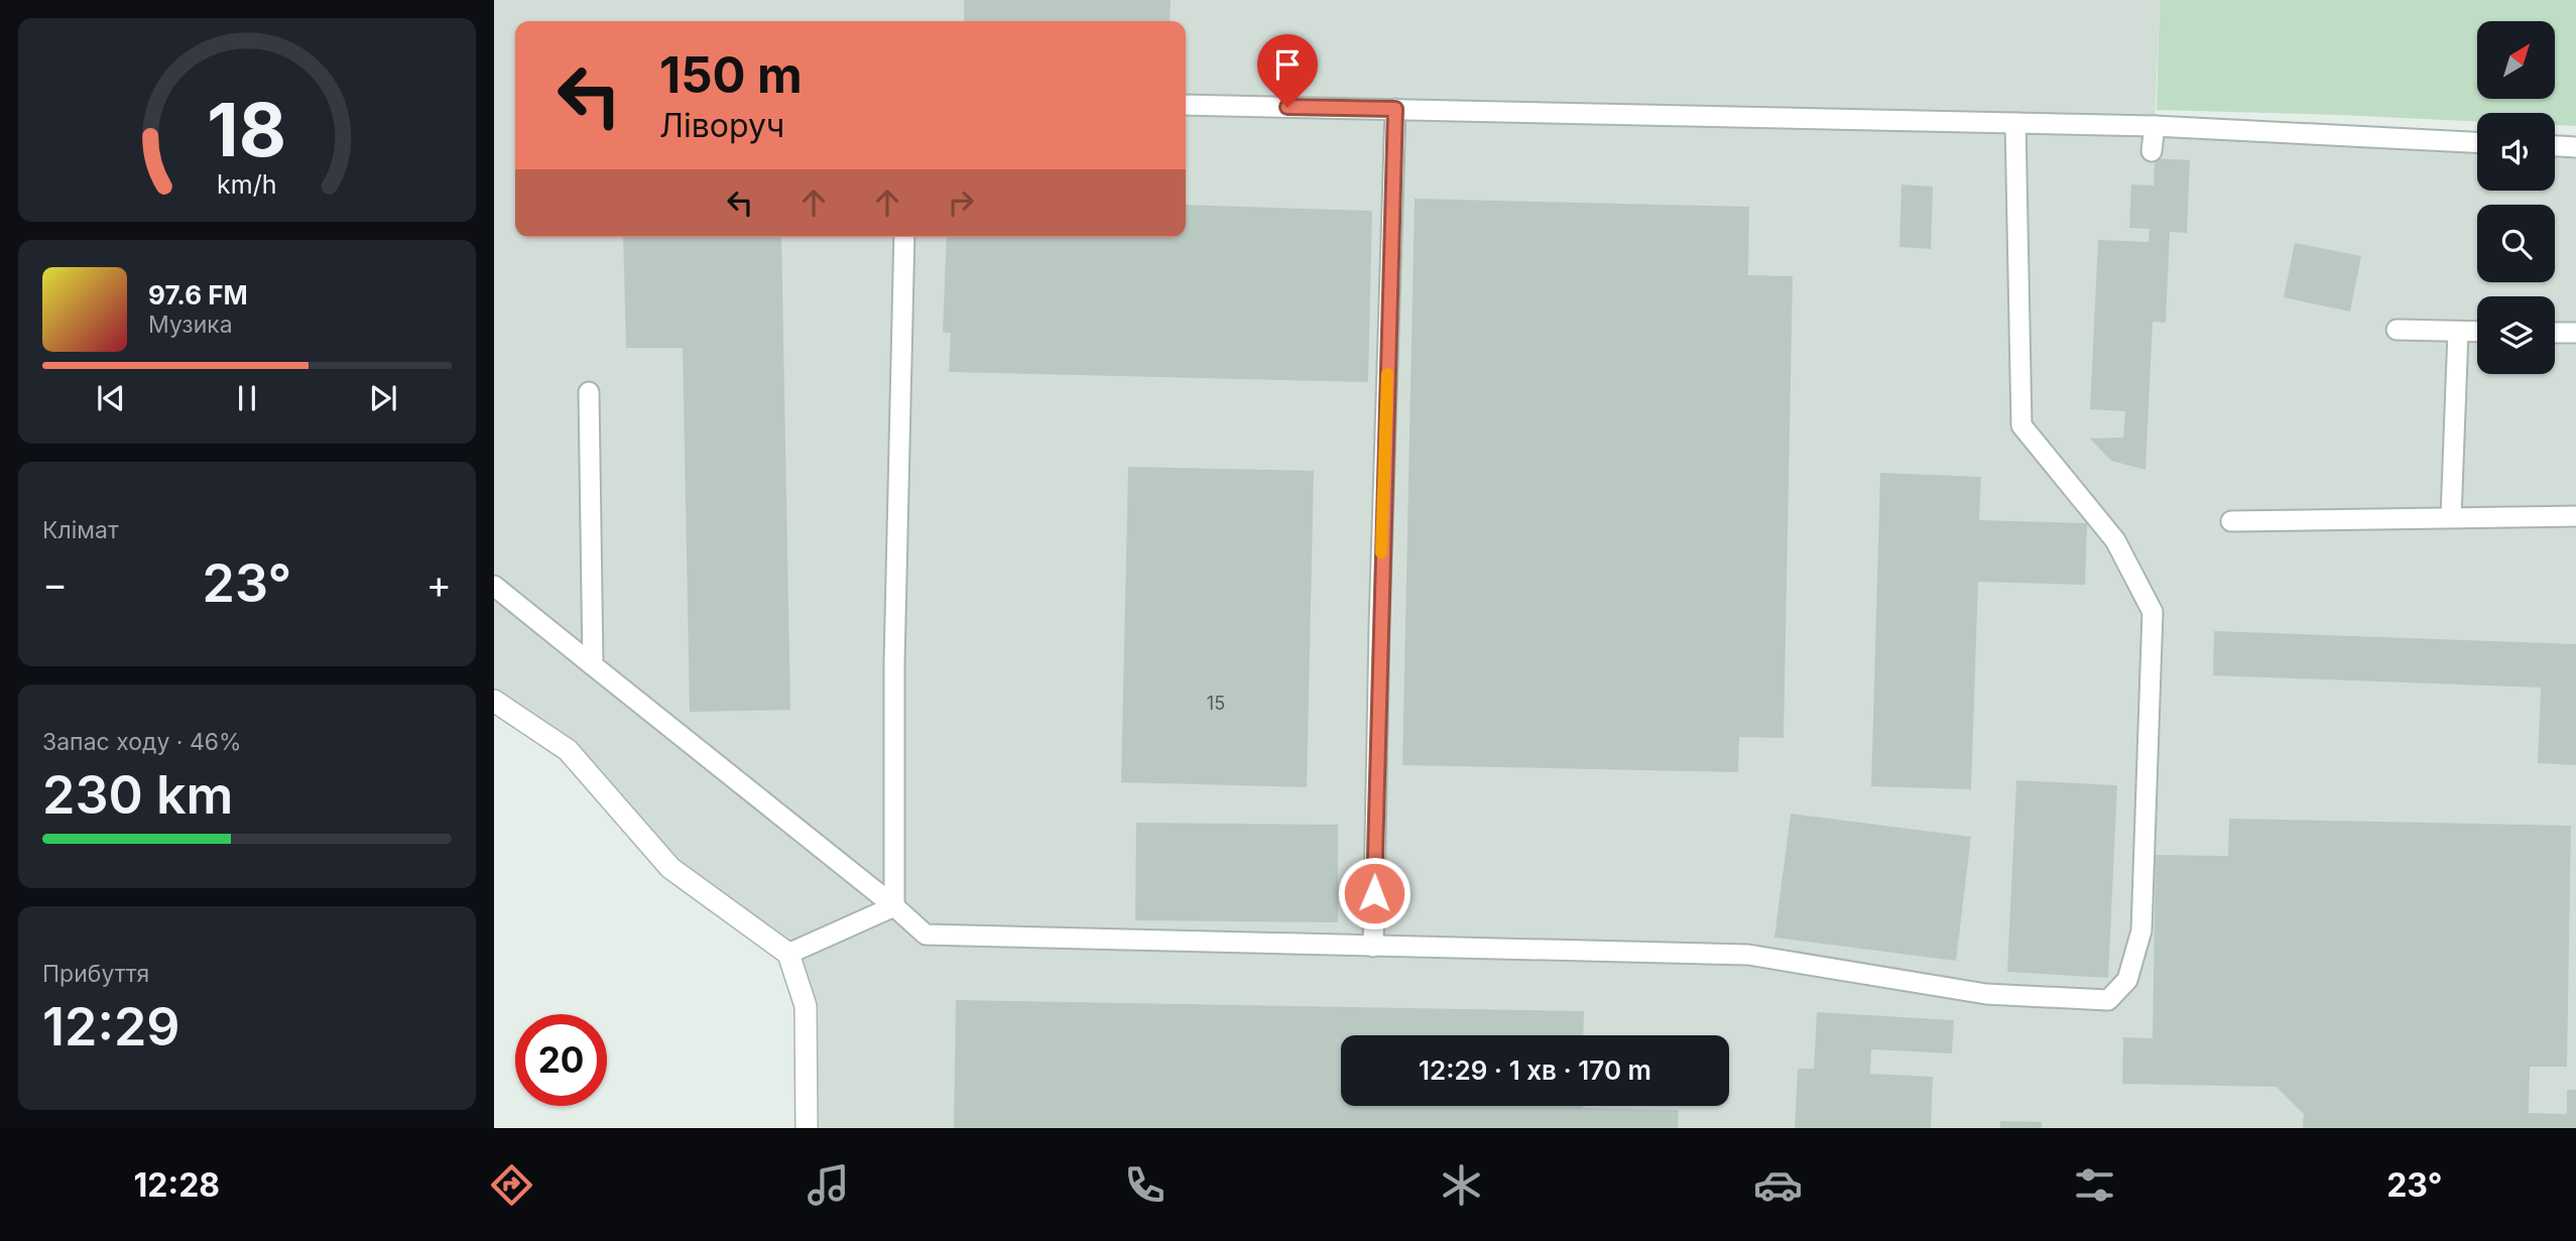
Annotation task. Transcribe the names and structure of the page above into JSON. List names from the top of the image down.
{
  "house_numbers": ["15"],
  "north": "top right",
  "page": {
    "turn": ["150 m", "Ліворуч"],
    "song": ["97.6 FM", "Музика"],
    "tile": [
      "Клімат",
      ["Запас ходу · 46%", "230 km"],
      ["Прибуття", "12:29"]
    ],
    "heat": ["−", "23°", "+"],
    "limit": "20",
    "trip": "12:29 · 1 хв · 170 m",
    "tabs": ["12:28", "23°"],
    "gauge": ["18", "km/h"]
  }
}
